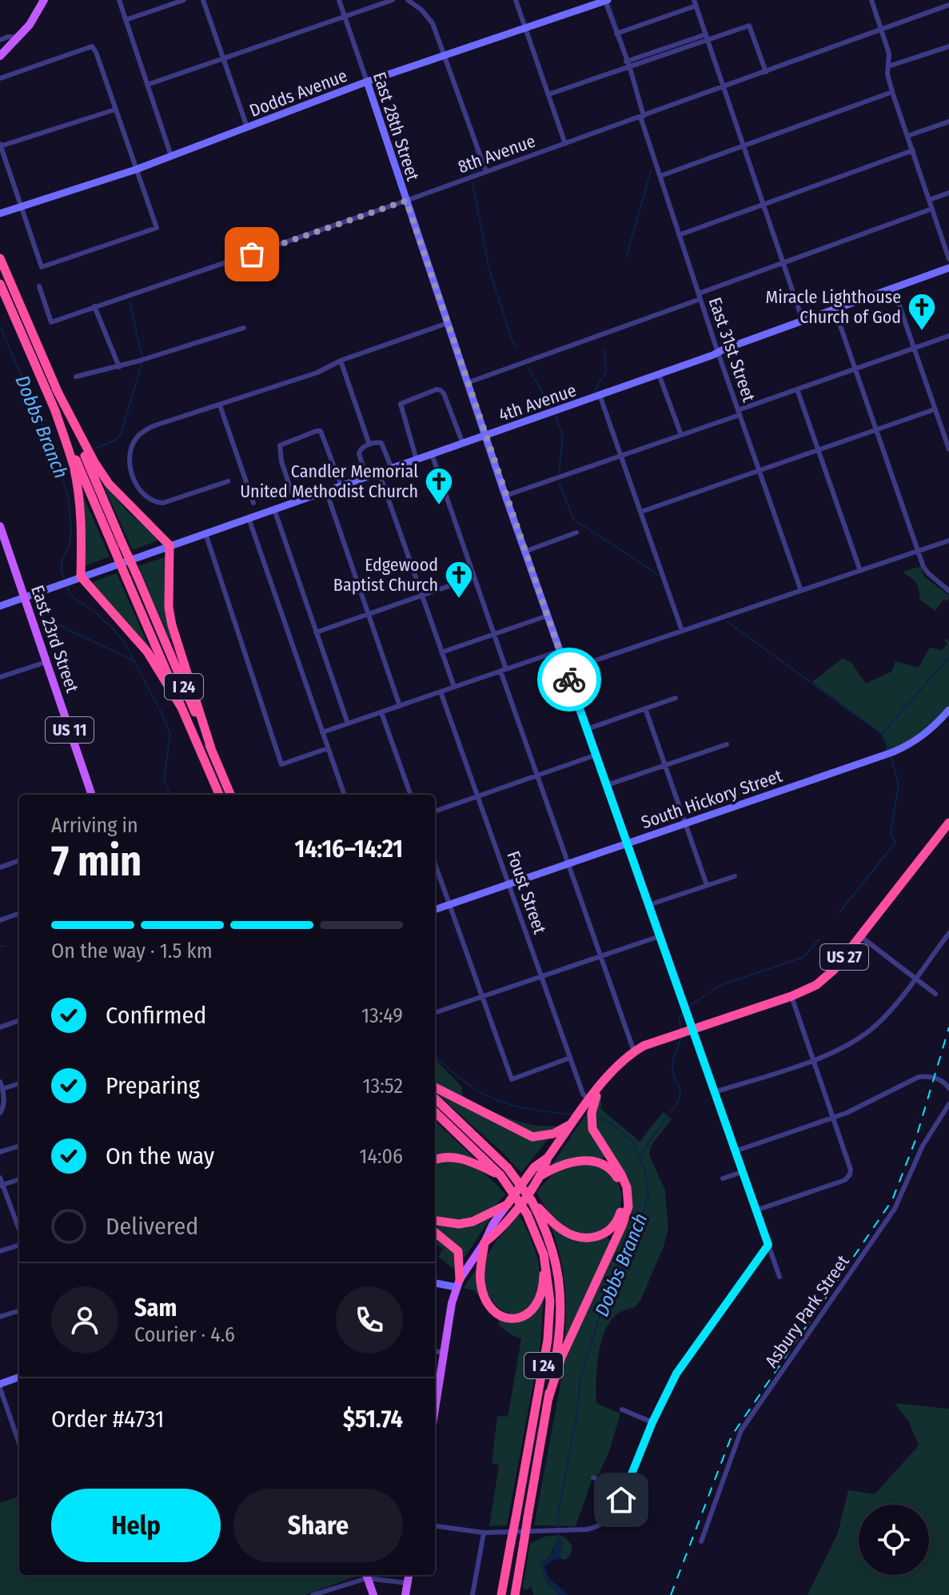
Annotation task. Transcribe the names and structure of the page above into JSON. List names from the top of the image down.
{
  "streets": {
    "highway": ["I 24", "US 27"],
    "main road": ["East 23rd Street", "US 11"],
    "street": [
      "Dodds Avenue",
      "East 28th Street",
      "8th Avenue",
      "East 31st Street",
      "4th Avenue",
      "South Hickory Street",
      "Foust Street",
      "Asbury Park Street"
    ]
  },
  "crossings": [
    ["Dodds Avenue", "East 28th Street"],
    ["Dodds Avenue", "East 31st Street"],
    ["East 28th Street", "8th Avenue"],
    ["East 28th Street", "4th Avenue"],
    ["East 28th Street", "South Hickory Street"],
    ["East 28th Street", "US 27"],
    ["8th Avenue", "East 31st Street"],
    ["East 31st Street", "4th Avenue"],
    ["4th Avenue", "East 23rd Street"],
    ["I 24", "US 27"],
    ["South Hickory Street", "Foust Street"],
    ["Foust Street", "US 27"]
  ],
  "water": ["Dobbs Branch"],
  "places": {
    "church": ["Miracle Lighthouse Church of God", "Candler Memorial United Methodist Church", "Edgewood Baptist Church"]
  },
  "page": {
    "heading": ["7 min", "Arriving in", "14:16–14:21"],
    "panel": [
      "Sam",
      "Courier · 4.6",
      "Order #4731",
      "$51.74"
    ],
    "bar": "On the way · 1.5 km",
    "list": [
      ["Confirmed", "13:49"],
      ["Preparing", "13:52"],
      ["On the way", "14:06"],
      "Delivered"
    ],
    "buttons": ["Help", "Share"]
  }
}
